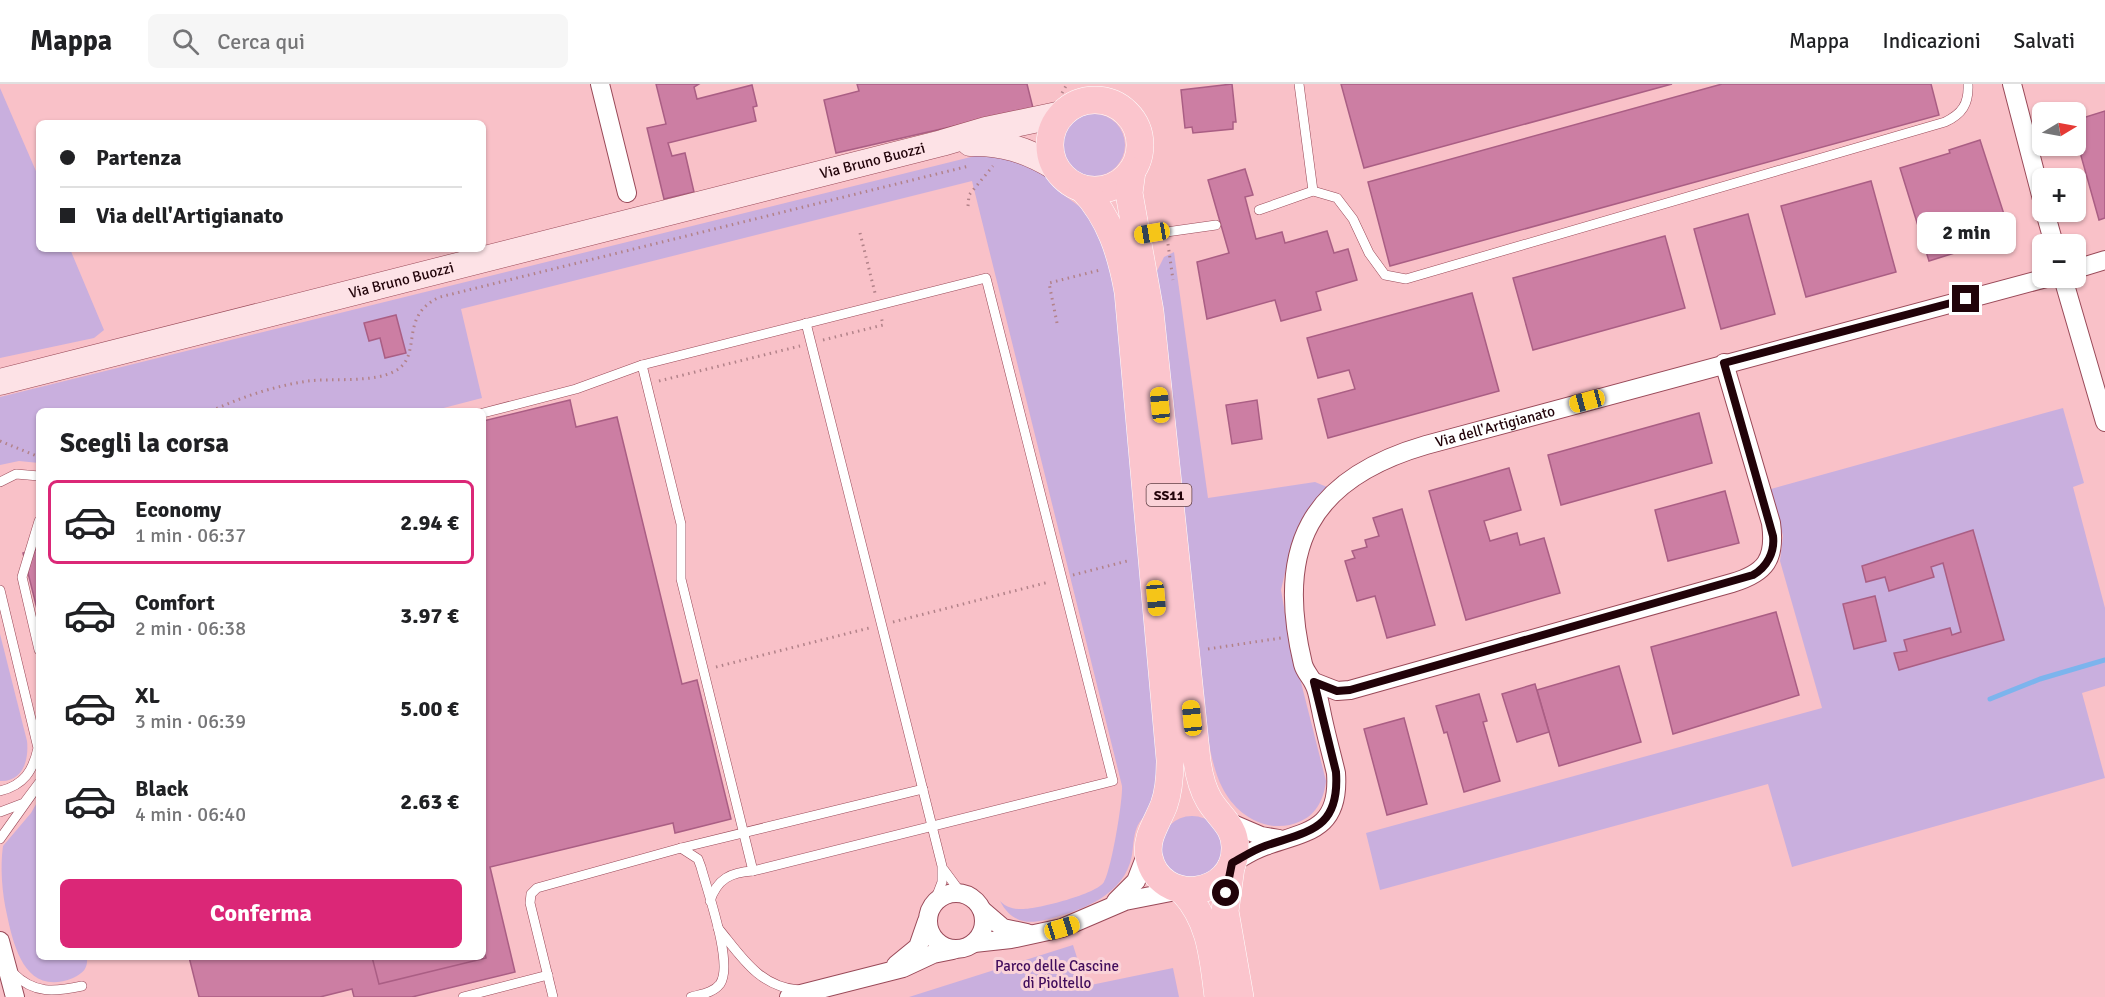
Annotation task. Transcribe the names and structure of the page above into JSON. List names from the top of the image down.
{
  "streets": {
    "main road": ["Via Bruno Buozzi", "SS11"],
    "street": ["Via dell'Artigianato"]
  },
  "crossings": [
    ["Via Bruno Buozzi", "SS11"],
    ["Via dell'Artigianato", "SS11"]
  ],
  "parks": ["Parco delle Cascine di Pioltello"],
  "north": "right",
  "page": {
    "header": "Mappa",
    "search": "Cerca qui",
    "nav": ["Mappa", "Indicazioni", "Salvati"],
    "map_buttons": ["+", "−"],
    "banner": ["Partenza", "Via dell'Artigianato"],
    "bubble": "2 min",
    "heading": "Scegli la corsa",
    "list": [
      {
        "name": "Economy",
        "note": "1 min · 06:37",
        "value": "2.94 €"
      },
      {
        "name": "Comfort",
        "note": "2 min · 06:38",
        "value": "3.97 €"
      },
      {
        "name": "XL",
        "note": "3 min · 06:39",
        "value": "5.00 €"
      },
      {
        "name": "Black",
        "note": "4 min · 06:40",
        "value": "2.63 €"
      }
    ],
    "buttons": "Conferma"
  }
}
